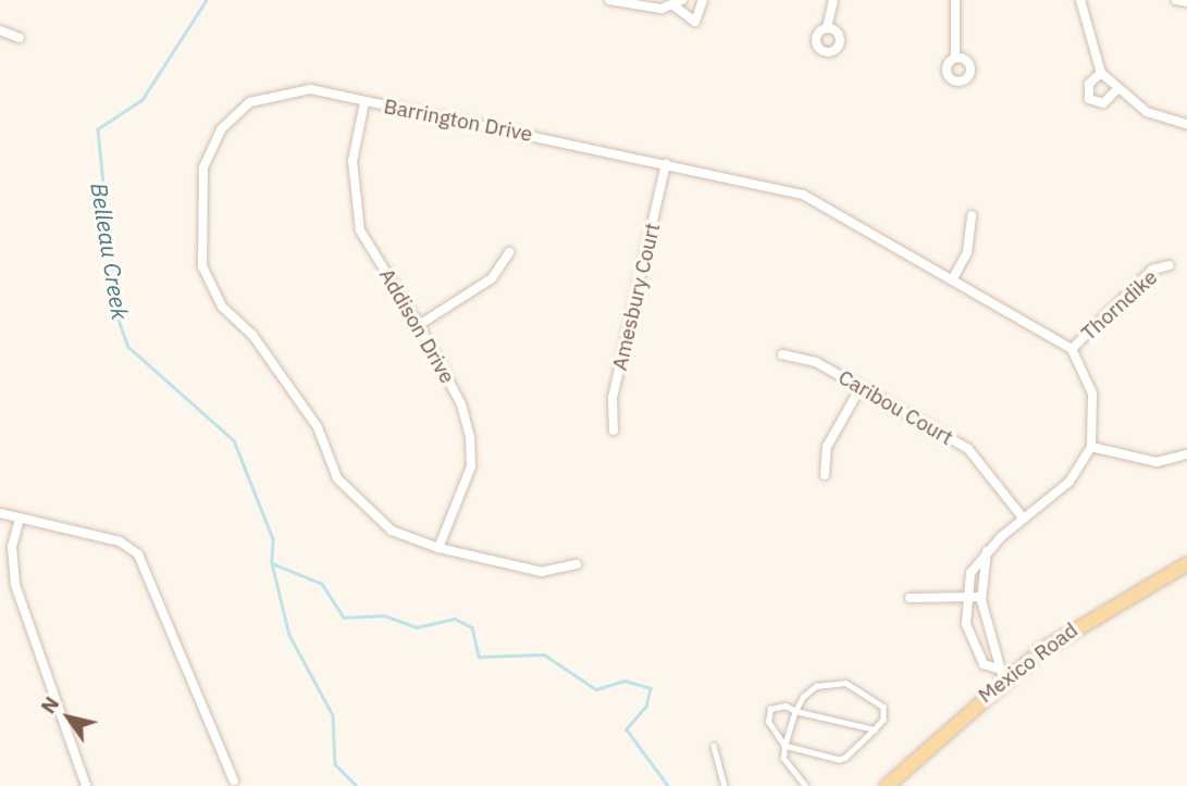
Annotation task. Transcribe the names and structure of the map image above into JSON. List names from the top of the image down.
{
  "streets": {
    "main road": ["Mexico Road"],
    "street": [
      "Barrington Drive",
      "Amesbury Court",
      "Thorndike",
      "Addison Drive",
      "Caribou Court"
    ]
  },
  "crossings": [
    ["Barrington Drive", "Amesbury Court"],
    ["Barrington Drive", "Thorndike"],
    ["Barrington Drive", "Addison Drive"]
  ],
  "water": ["Belleau Creek"],
  "north": "top left"
}
